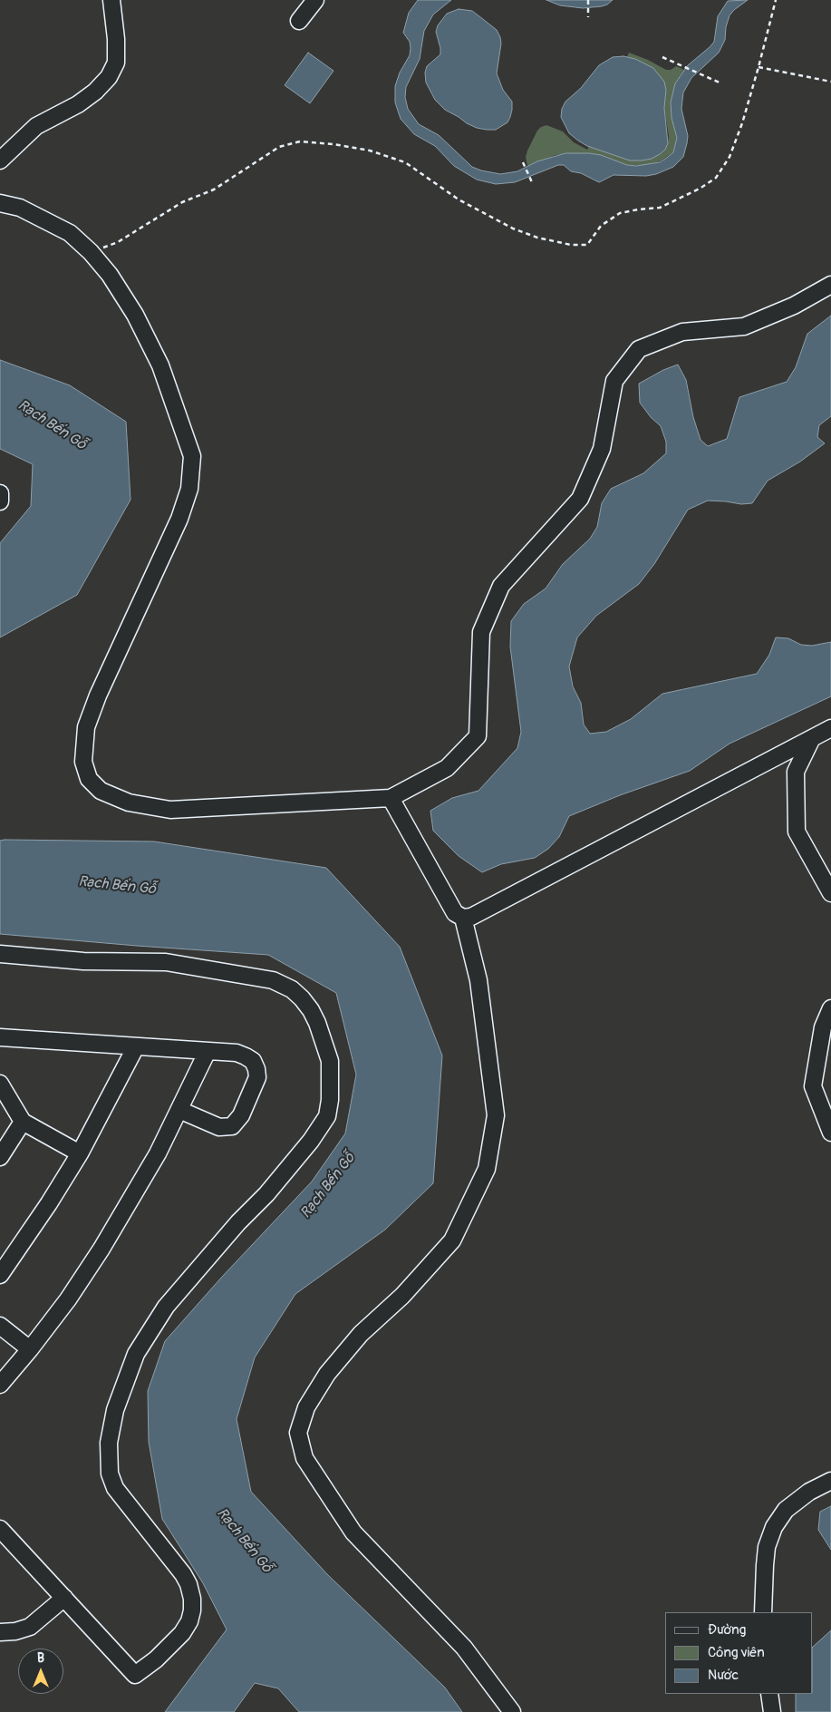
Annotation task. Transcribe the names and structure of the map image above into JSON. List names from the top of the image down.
{
  "water": ["Rạch Bến Gỗ"],
  "legend": ["Đường", "Công viên", "Nước"],
  "north": "top"
}
